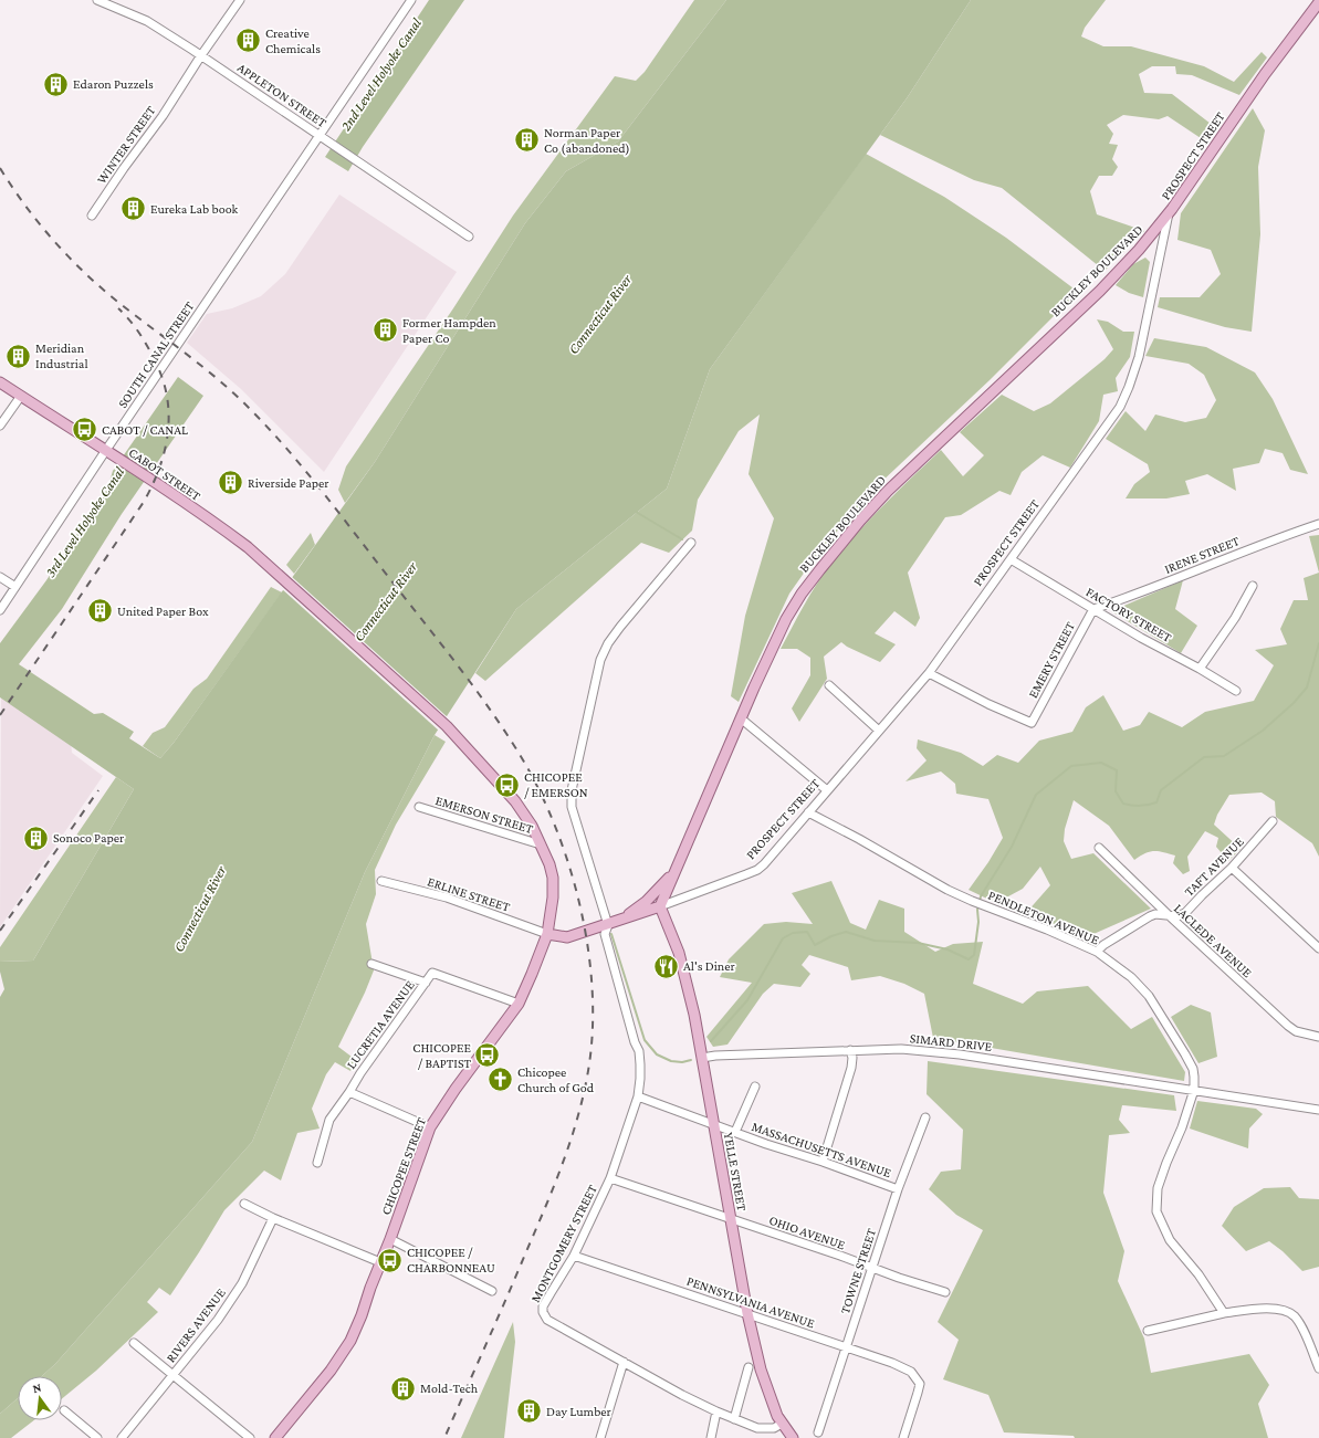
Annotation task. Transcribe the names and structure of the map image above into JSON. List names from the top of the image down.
{
  "streets": {
    "main road": [
      "PROSPECT STREET",
      "BUCKLEY BOULEVARD",
      "CABOT STREET",
      "CHICOPEE STREET",
      "YELLE STREET"
    ],
    "street": [
      "APPLETON STREET",
      "WINTER STREET",
      "SOUTH CANAL STREET",
      "IRENE STREET",
      "FACTORY STREET",
      "EMERY STREET",
      "EMERSON STREET",
      "TAFT AVENUE",
      "ERLINE STREET",
      "PENDLETON AVENUE",
      "LACLEDE AVENUE",
      "LUCRETIA AVENUE",
      "SIMARD DRIVE",
      "MASSACHUSETTS AVENUE",
      "OHIO AVENUE",
      "MONTGOMERY STREET",
      "TOWNE STREET",
      "PENNSYLVANIA AVENUE",
      "RIVERS AVENUE"
    ]
  },
  "crossings": [
    ["APPLETON STREET", "WINTER STREET"],
    ["APPLETON STREET", "SOUTH CANAL STREET"],
    ["PROSPECT STREET", "BUCKLEY BOULEVARD"],
    ["PROSPECT STREET", "FACTORY STREET"],
    ["PROSPECT STREET", "EMERY STREET"],
    ["PROSPECT STREET", "ERLINE STREET"],
    ["PROSPECT STREET", "PENDLETON AVENUE"],
    ["PROSPECT STREET", "CHICOPEE STREET"],
    ["PROSPECT STREET", "YELLE STREET"],
    ["PROSPECT STREET", "MONTGOMERY STREET"],
    ["BUCKLEY BOULEVARD", "YELLE STREET"],
    ["SOUTH CANAL STREET", "CABOT STREET"],
    ["CABOT STREET", "CHICOPEE STREET"],
    ["IRENE STREET", "FACTORY STREET"],
    ["IRENE STREET", "EMERY STREET"],
    ["FACTORY STREET", "EMERY STREET"],
    ["EMERSON STREET", "CHICOPEE STREET"],
    ["TAFT AVENUE", "PENDLETON AVENUE"],
    ["TAFT AVENUE", "LACLEDE AVENUE"],
    ["ERLINE STREET", "CHICOPEE STREET"],
    ["PENDLETON AVENUE", "SIMARD DRIVE"],
    ["LUCRETIA AVENUE", "CHICOPEE STREET"],
    ["SIMARD DRIVE", "YELLE STREET"],
    ["MASSACHUSETTS AVENUE", "YELLE STREET"],
    ["MASSACHUSETTS AVENUE", "MONTGOMERY STREET"],
    ["MASSACHUSETTS AVENUE", "TOWNE STREET"],
    ["YELLE STREET", "OHIO AVENUE"],
    ["YELLE STREET", "MONTGOMERY STREET"],
    ["YELLE STREET", "PENNSYLVANIA AVENUE"],
    ["OHIO AVENUE", "MONTGOMERY STREET"],
    ["OHIO AVENUE", "TOWNE STREET"],
    ["MONTGOMERY STREET", "PENNSYLVANIA AVENUE"],
    ["TOWNE STREET", "PENNSYLVANIA AVENUE"]
  ],
  "water": ["2nd Level Holyoke Canal", "Connecticut River", "3rd Level Holyoke Canal"],
  "places": {
    "building": [
      "Creative Chemicals",
      "Edaron Puzzels",
      "Norman Paper Co (abandoned)",
      "Eureka Lab book",
      "Former Hampden Paper Co",
      "Meridian Industrial",
      "Riverside Paper",
      "United Paper Box",
      "Sonoco Paper",
      "Mold-Tech",
      "Day Lumber"
    ],
    "bus stop": [
      "CABOT / CANAL",
      "CHICOPEE / EMERSON",
      "CHICOPEE / BAPTIST",
      "CHICOPEE / CHARBONNEAU"
    ],
    "restaurant": ["Al's Diner"],
    "church": ["Chicopee Church of God"]
  },
  "north": "top"
}
